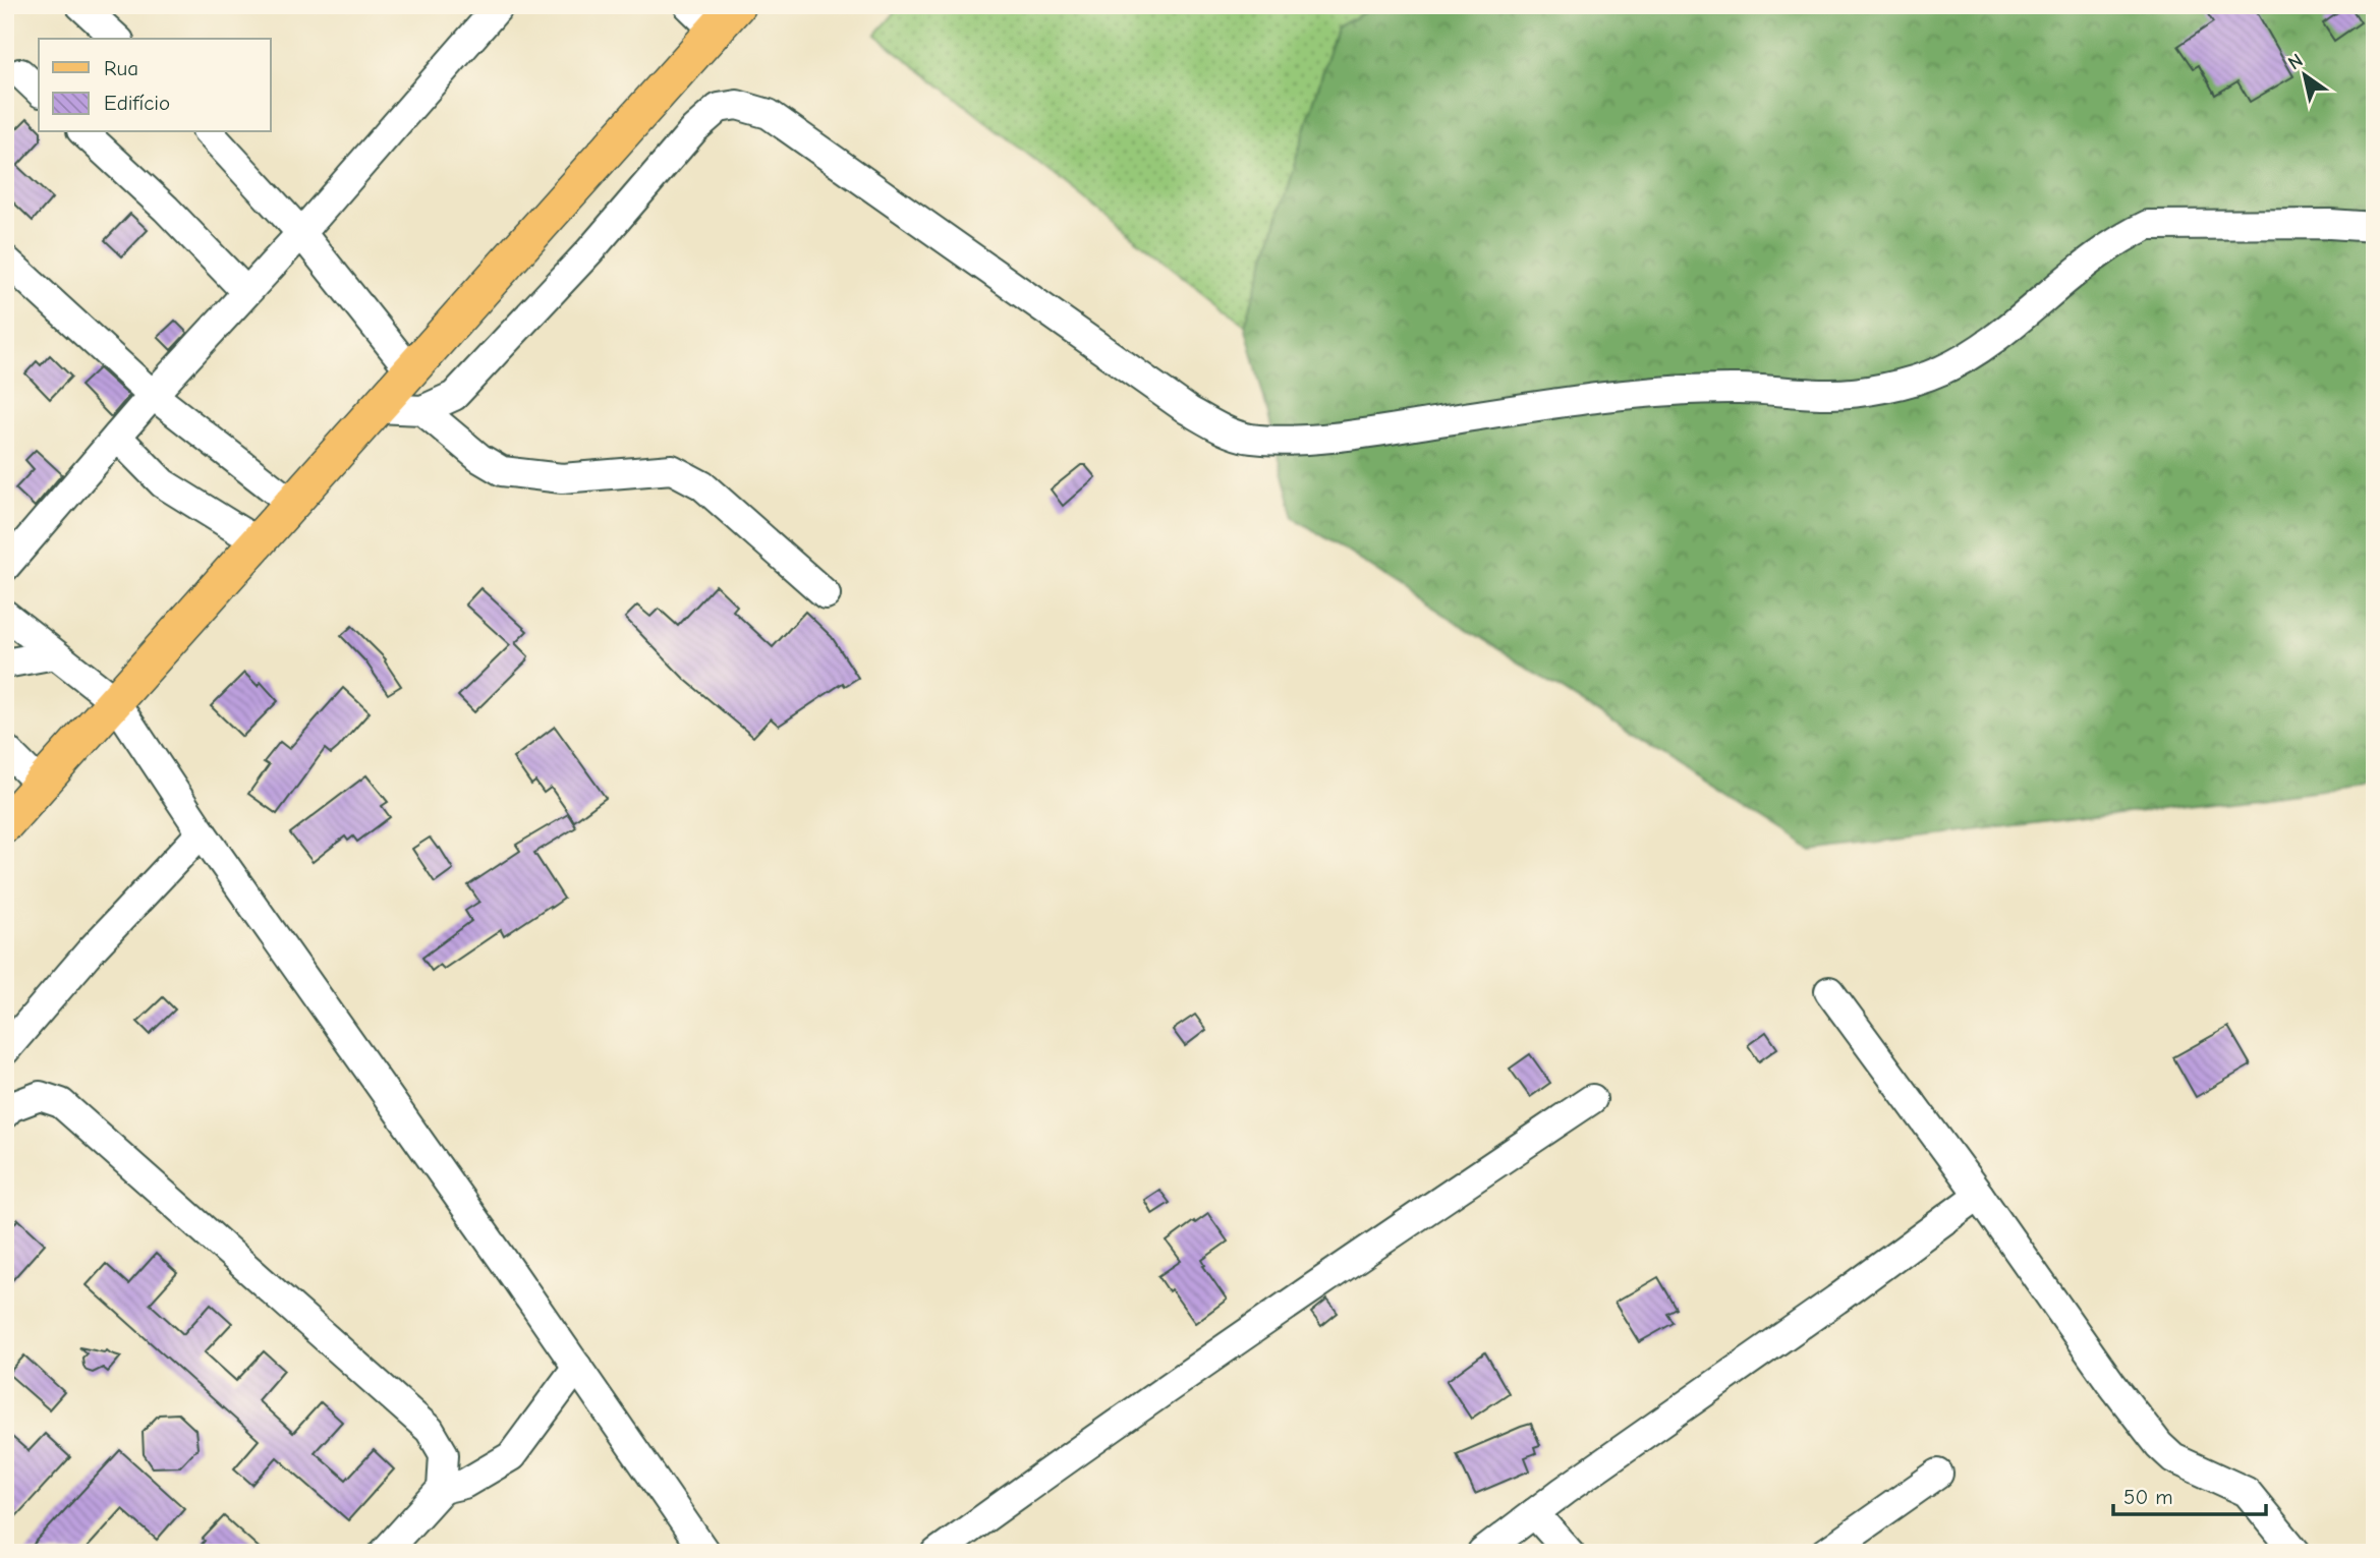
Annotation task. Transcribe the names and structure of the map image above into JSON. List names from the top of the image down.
{
  "legend": ["Rua", "Edifício"],
  "scale_bar": "50 m",
  "north": "top left"
}
